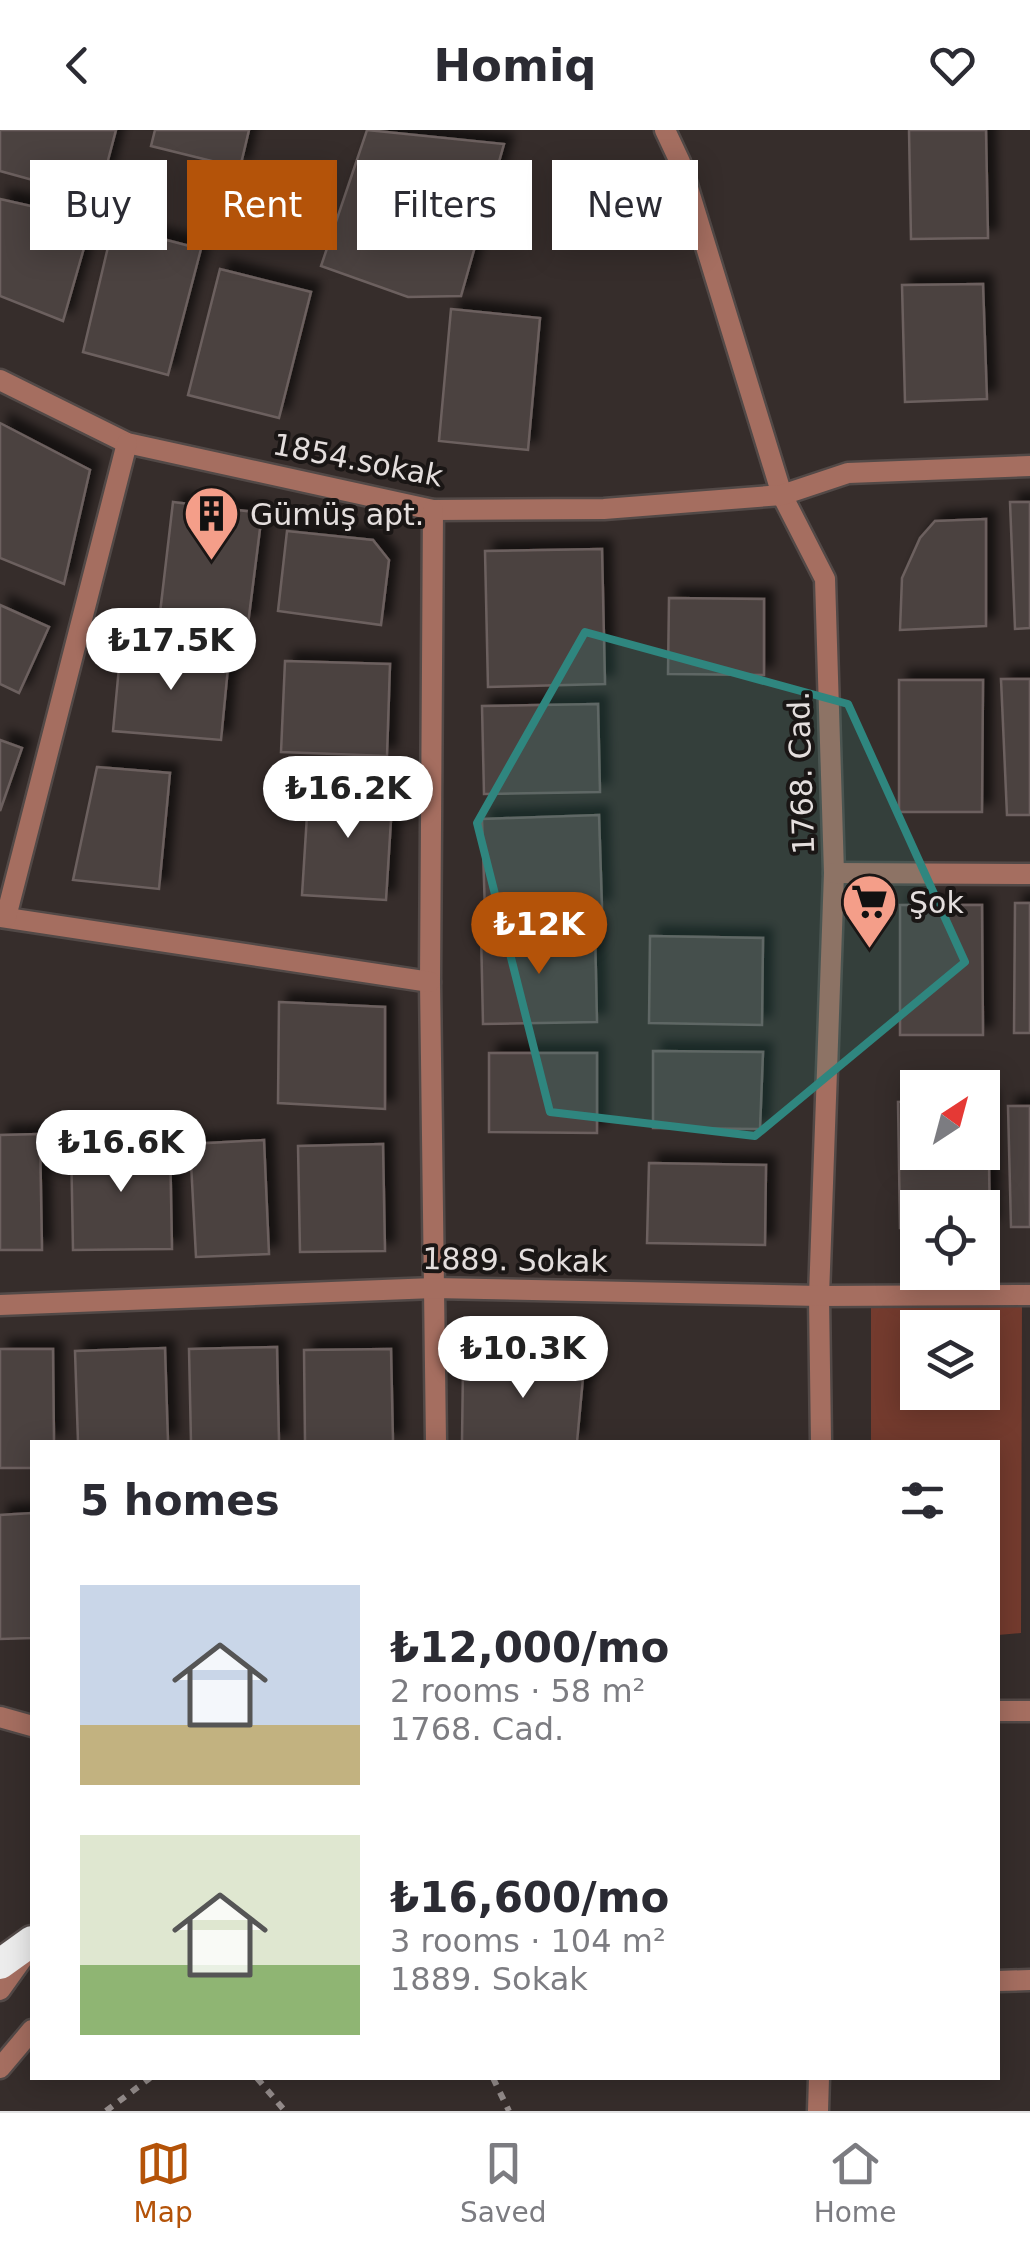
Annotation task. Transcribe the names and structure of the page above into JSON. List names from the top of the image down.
{
  "streets": {
    "street": ["1854.sokak", "1768. Cad.", "1889. Sokak"]
  },
  "crossings": [
    ["1854.sokak", "1768. Cad."],
    ["1768. Cad.", "1889. Sokak"]
  ],
  "places": {
    "building": ["Gümüş apt."],
    "supermarket": ["Şok"]
  },
  "north": "top right",
  "page": {
    "header": "Homiq",
    "chip": [
      "Buy",
      "Rent",
      "Filters",
      "New"
    ],
    "price": [
      "₺17.5K",
      "₺16.2K",
      "₺12K",
      "₺16.6K",
      "₺10.3K"
    ],
    "heading": "5 homes",
    "list": [
      {
        "name": "₺12,000/mo",
        "note": "2 rooms · 58 m² · 1768. Cad."
      },
      {
        "name": "₺16,600/mo",
        "note": "3 rooms · 104 m² · 1889. Sokak"
      }
    ],
    "tabs": ["Map", "Saved", "Home"]
  }
}
